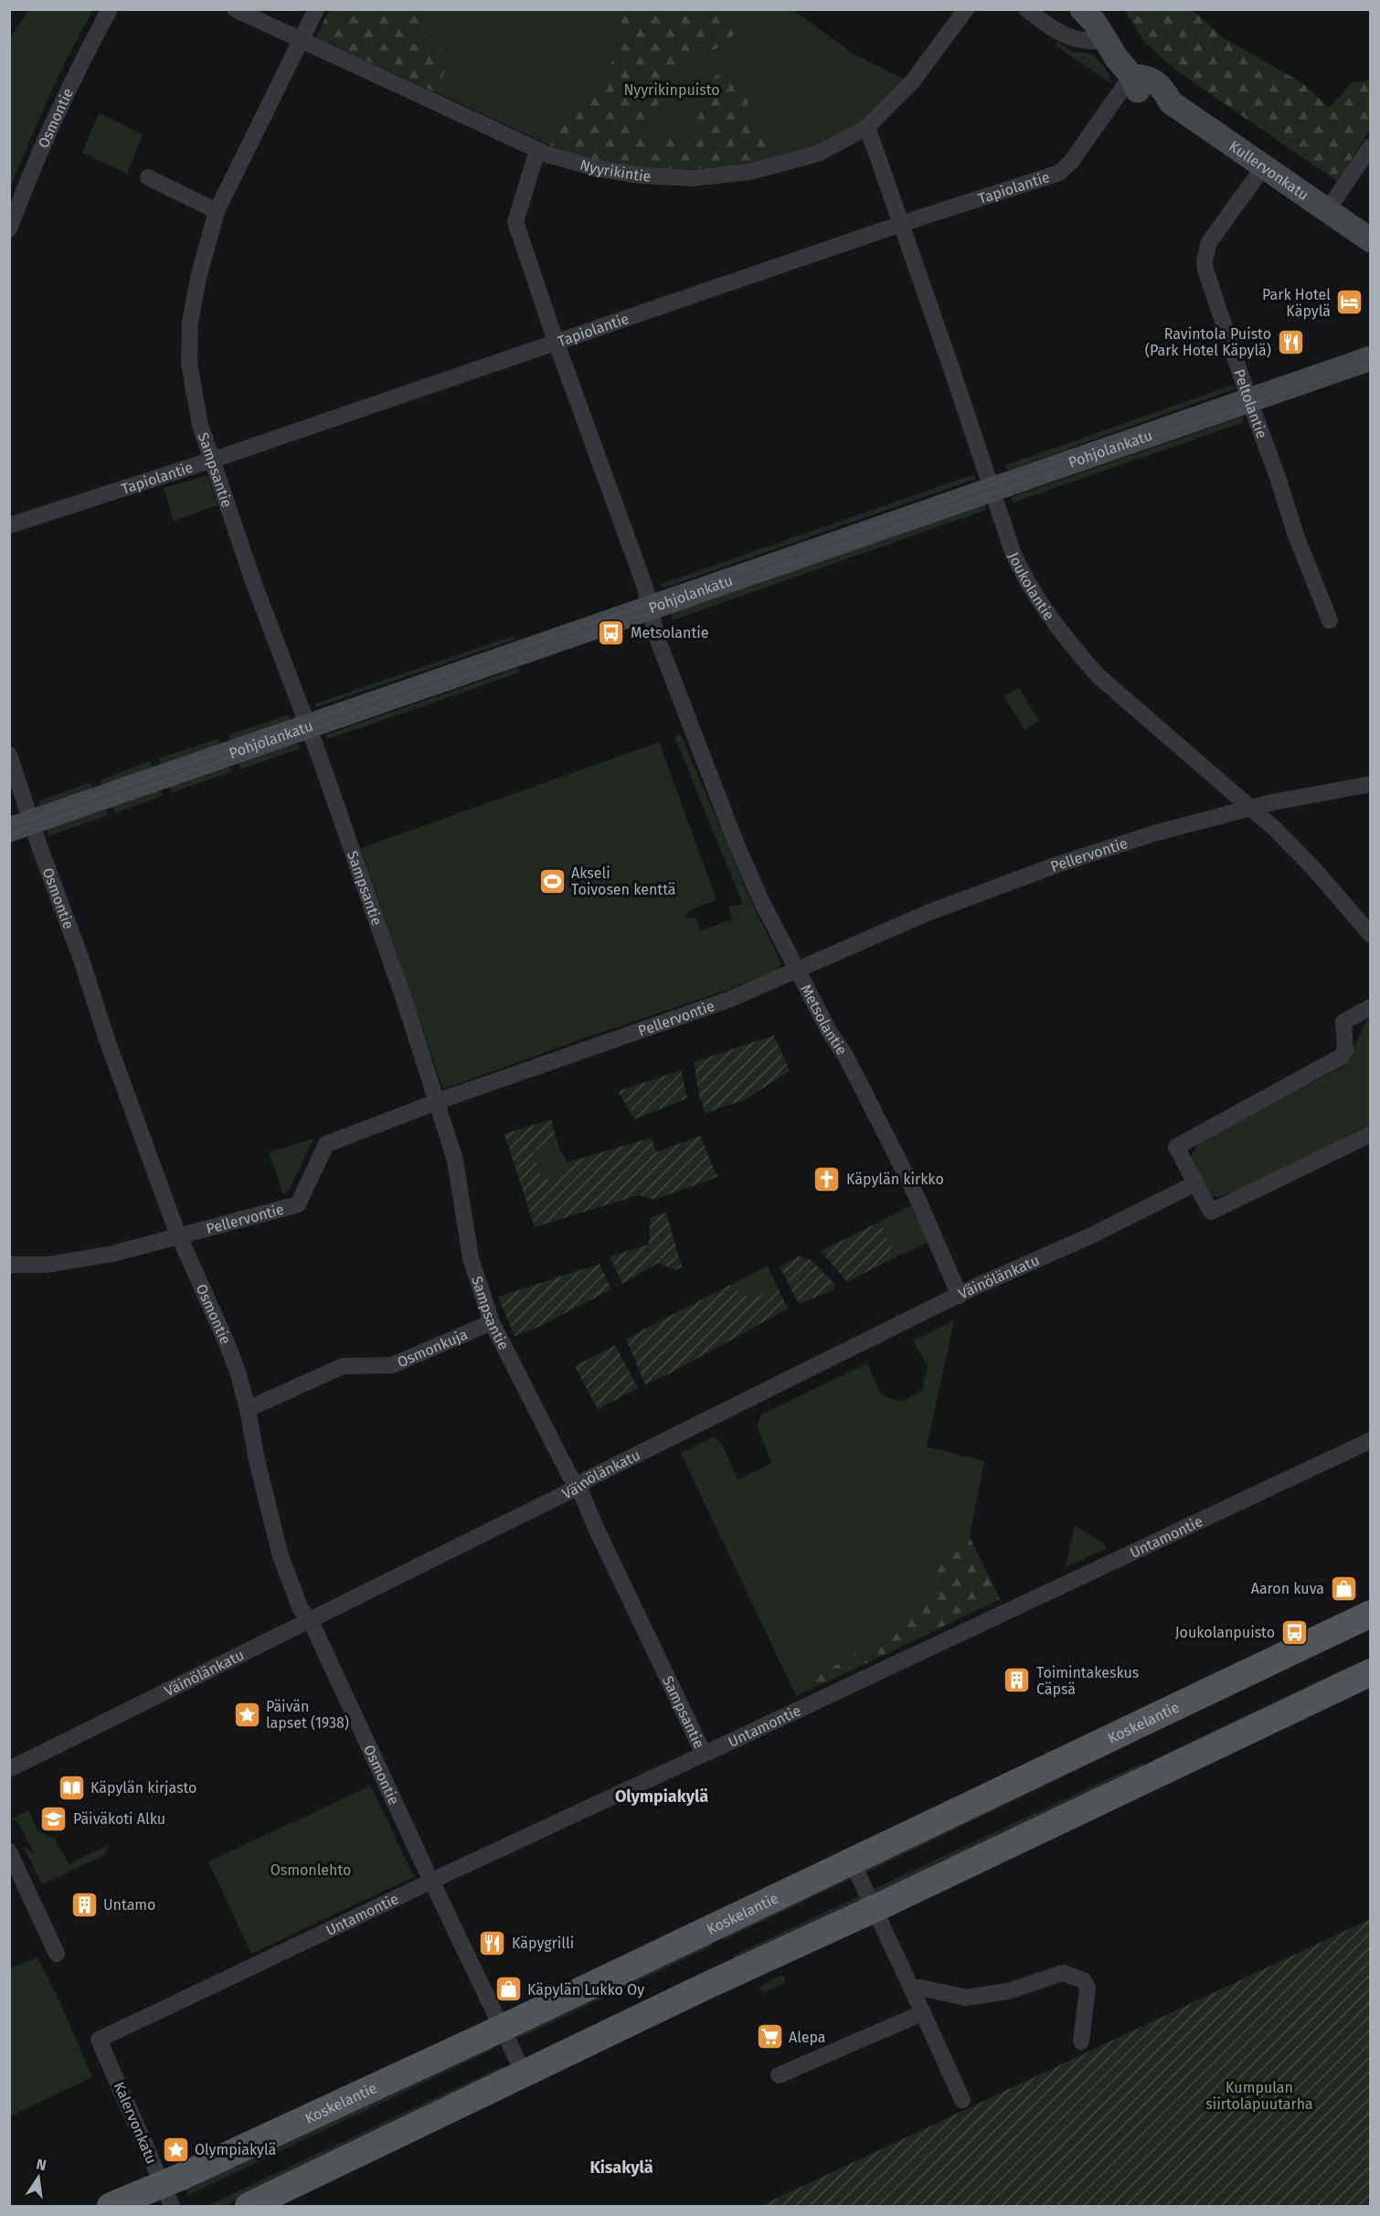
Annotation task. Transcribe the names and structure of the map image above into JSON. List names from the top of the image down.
{
  "streets": {
    "main road": ["Koskelantie"],
    "street": [
      "Osmontie",
      "Nyyrikintie",
      "Kullervonkatu",
      "Tapiolantie",
      "Peltolantie",
      "Pohjolankatu",
      "Sampsantie",
      "Joukolantie",
      "Pellervontie",
      "Metsolantie",
      "Väinölänkatu",
      "Osmonkuja",
      "Untamontie",
      "Kalervonkatu"
    ]
  },
  "crossings": [
    ["Osmontie", "Pohjolankatu"],
    ["Osmontie", "Pellervontie"],
    ["Osmontie", "Väinölänkatu"],
    ["Osmontie", "Osmonkuja"],
    ["Osmontie", "Untamontie"],
    ["Osmontie", "Koskelantie"],
    ["Nyyrikintie", "Sampsantie"],
    ["Nyyrikintie", "Joukolantie"],
    ["Nyyrikintie", "Metsolantie"],
    ["Kullervonkatu", "Tapiolantie"],
    ["Kullervonkatu", "Peltolantie"],
    ["Tapiolantie", "Sampsantie"],
    ["Tapiolantie", "Joukolantie"],
    ["Tapiolantie", "Metsolantie"],
    ["Peltolantie", "Pohjolankatu"],
    ["Pohjolankatu", "Sampsantie"],
    ["Pohjolankatu", "Joukolantie"],
    ["Pohjolankatu", "Metsolantie"],
    ["Sampsantie", "Pellervontie"],
    ["Sampsantie", "Väinölänkatu"],
    ["Sampsantie", "Osmonkuja"],
    ["Sampsantie", "Untamontie"],
    ["Joukolantie", "Pellervontie"],
    ["Pellervontie", "Metsolantie"],
    ["Metsolantie", "Väinölänkatu"],
    ["Untamontie", "Kalervonkatu"],
    ["Koskelantie", "Kalervonkatu"]
  ],
  "districts": ["Olympiakylä", "Kisakylä"],
  "parks": ["Nyyrikinpuisto", "Osmonlehto", "Kumpulan siirtolapuutarha"],
  "places": {
    "hotel": ["Park Hotel Käpylä"],
    "restaurant": ["Ravintola Puisto (Park Hotel Käpylä)", "Käpygrilli"],
    "bus stop": ["Metsolantie", "Joukolanpuisto"],
    "sports": ["Akseli Toivosen kenttä"],
    "church": ["Käpylän kirkko"],
    "shop": ["Aaron kuva", "Käpylän Lukko Oy"],
    "building": ["Toimintakeskus Cäpsä", "Untamo"],
    "place": ["Päivän lapset (1938)", "Olympiakylä"],
    "library": ["Käpylän kirjasto"],
    "school or university": ["Päiväkoti Alku"],
    "supermarket": ["Alepa"]
  },
  "north": "top"
}
